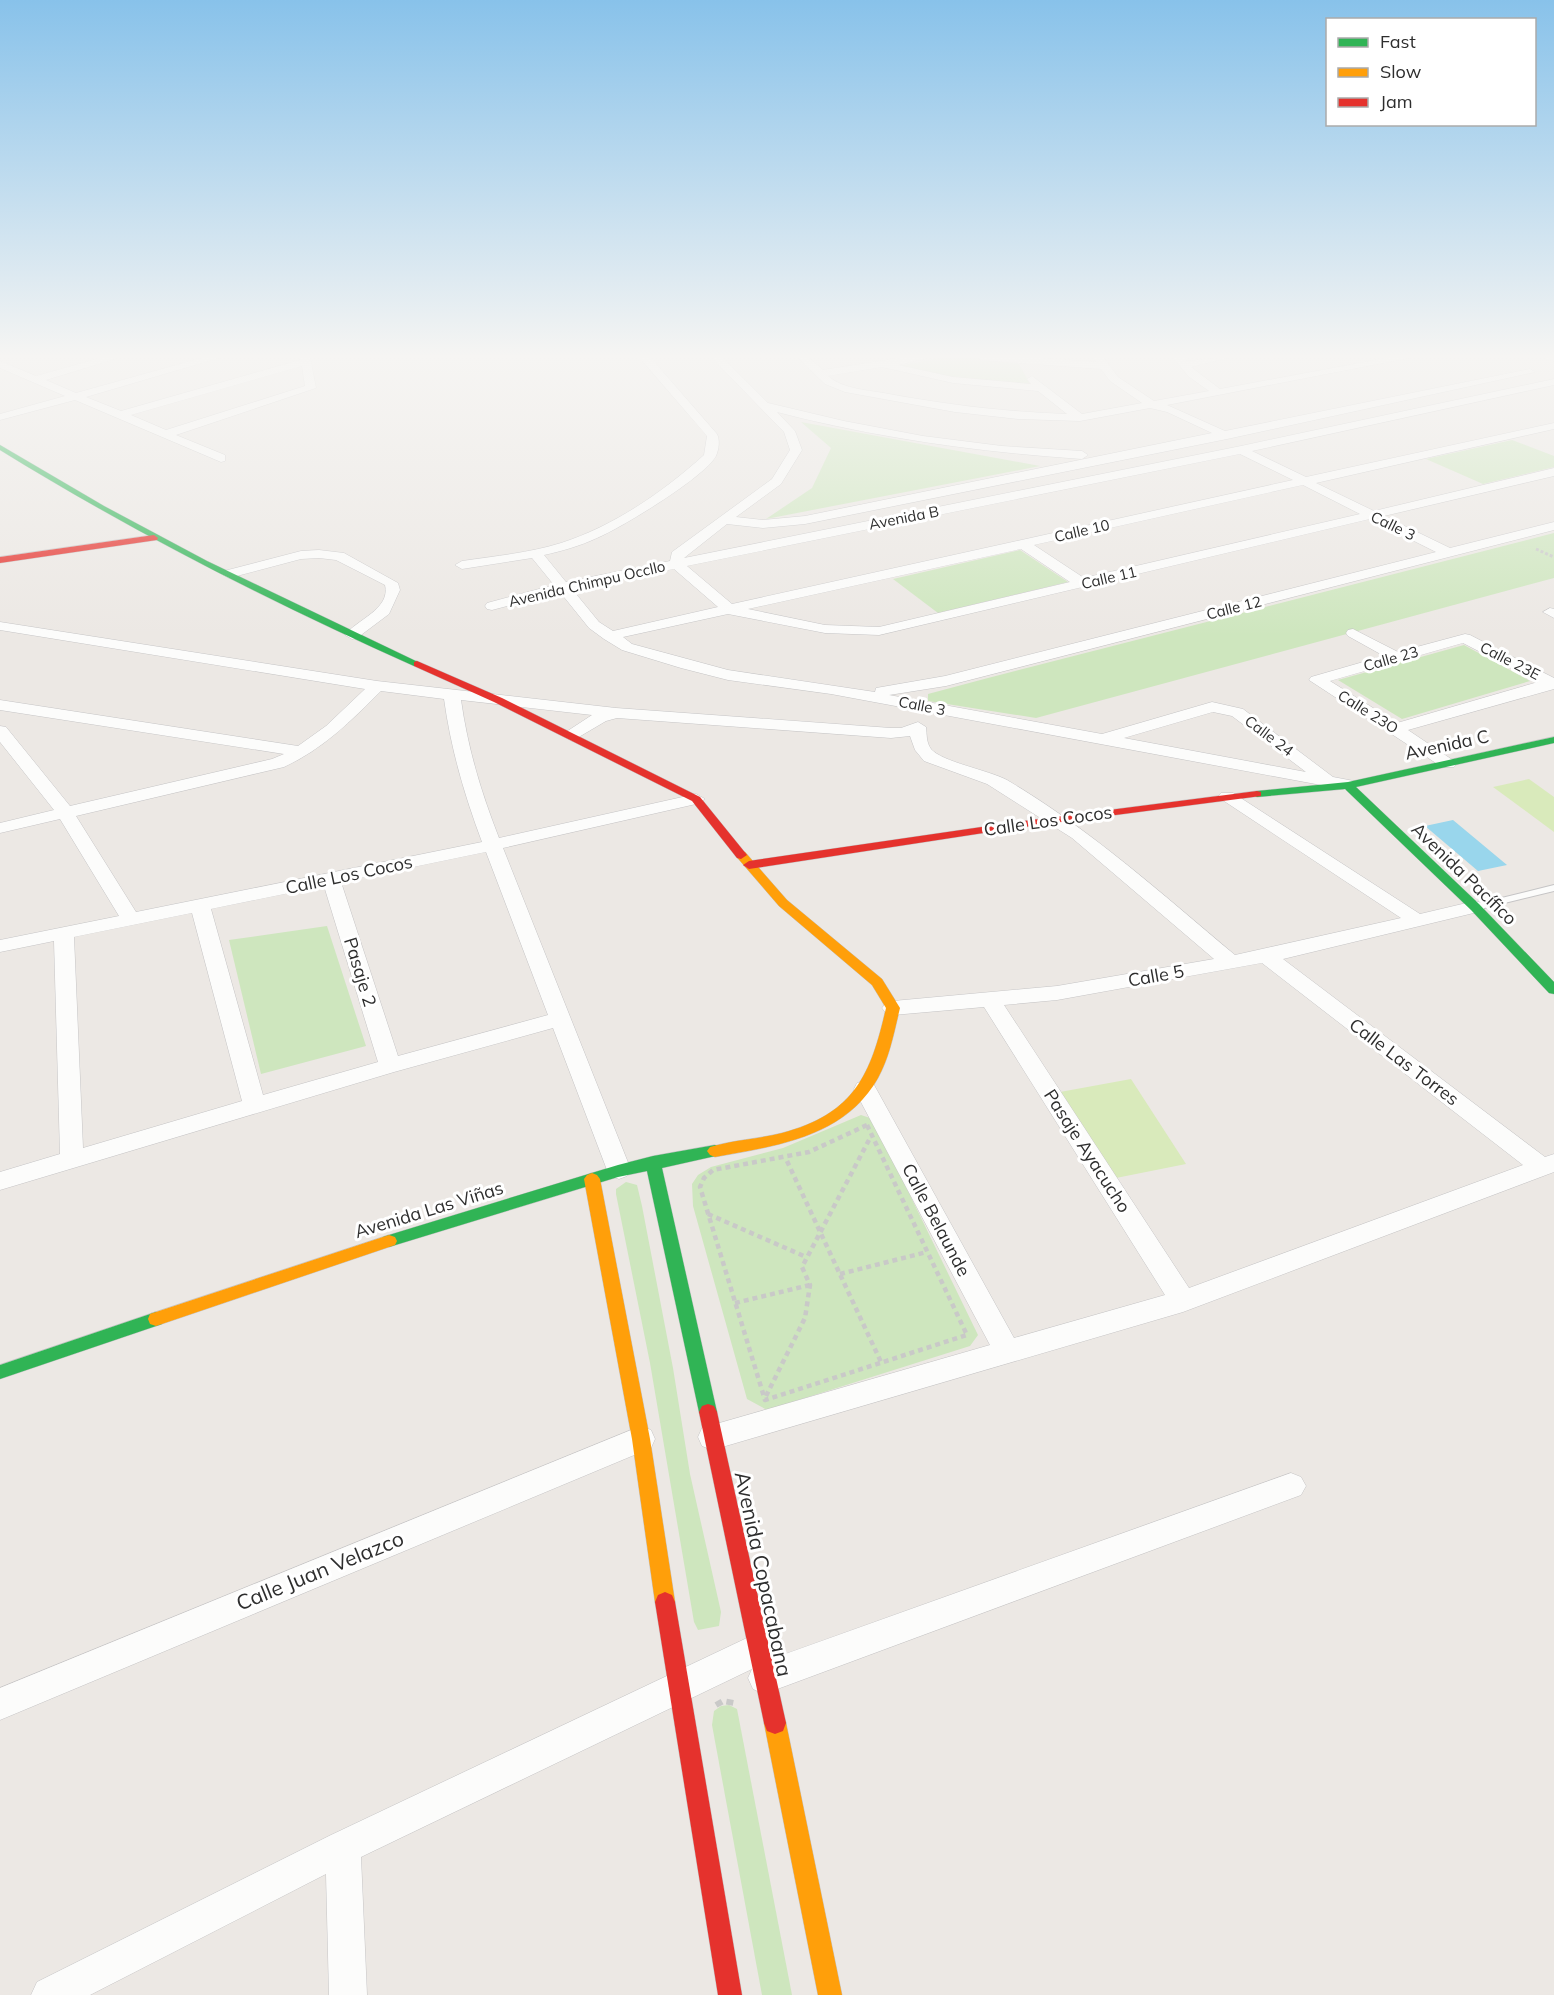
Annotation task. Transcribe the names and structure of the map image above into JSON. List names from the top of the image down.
{
  "streets": {
    "street": [
      "Avenida B",
      "Calle 3",
      "Calle 10",
      "Calle 11",
      "Avenida Chimpu Occllo",
      "Calle 12",
      "Calle 23",
      "Calle 23E",
      "Calle 23O",
      "Calle 24",
      "Avenida C",
      "Calle Los Cocos",
      "Avenida Pacífico",
      "Pasaje 2",
      "Calle 5",
      "Calle Las Torres",
      "Pasaje Ayacucho",
      "Avenida Las Viñas",
      "Calle Belaunde",
      "Calle Juan Velazco",
      "Avenida Copacabana"
    ]
  },
  "crossings": [
    ["Avenida B", "Calle 3"],
    ["Avenida B", "Avenida Chimpu Occllo"],
    ["Calle 3", "Calle 10"],
    ["Calle 3", "Calle 11"],
    ["Calle 3", "Avenida Chimpu Occllo"],
    ["Calle 3", "Calle 12"],
    ["Calle 3", "Calle 24"],
    ["Calle 3", "Avenida C"],
    ["Calle 3", "Calle Los Cocos"],
    ["Calle 3", "Avenida Pacífico"],
    ["Calle 10", "Calle 11"],
    ["Calle 23", "Calle 23E"],
    ["Calle 23", "Calle 23O"],
    ["Calle 23O", "Avenida C"],
    ["Avenida C", "Calle Los Cocos"],
    ["Avenida C", "Avenida Pacífico"],
    ["Calle Los Cocos", "Avenida Pacífico"],
    ["Calle Los Cocos", "Pasaje 2"],
    ["Avenida Pacífico", "Calle 5"],
    ["Calle 5", "Calle Las Torres"],
    ["Calle 5", "Pasaje Ayacucho"],
    ["Calle 5", "Avenida Las Viñas"],
    ["Avenida Las Viñas", "Calle Belaunde"],
    ["Avenida Las Viñas", "Avenida Copacabana"]
  ],
  "legend": ["Fast", "Slow", "Jam"]
}
